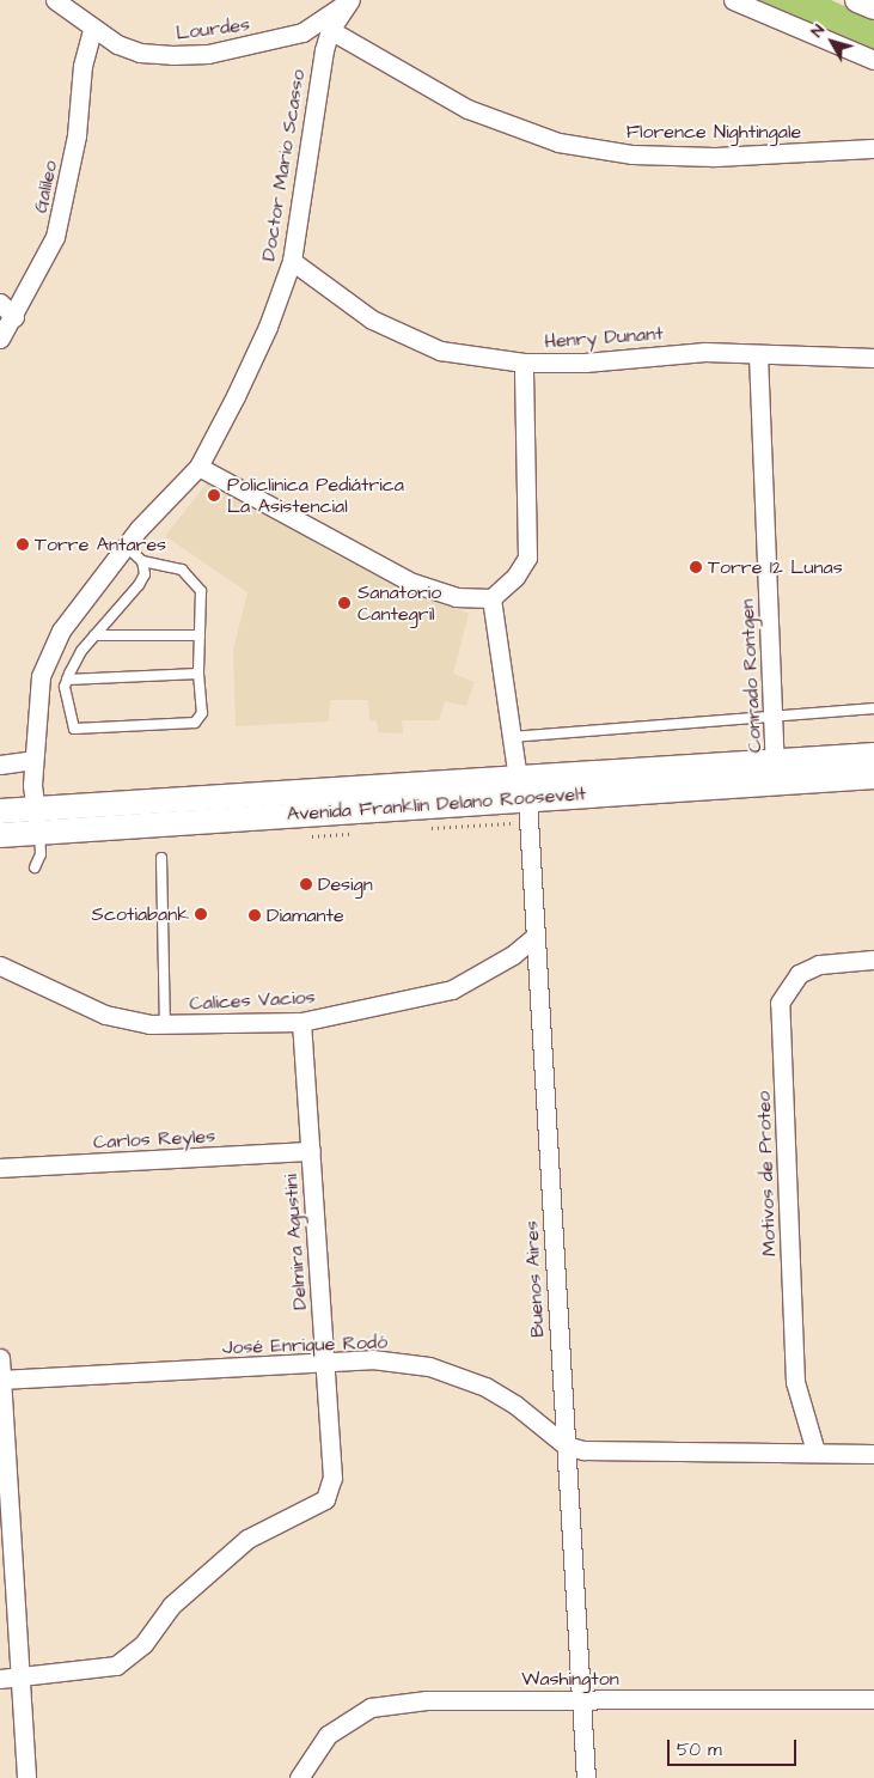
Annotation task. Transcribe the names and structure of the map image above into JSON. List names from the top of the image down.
{
  "streets": {
    "main road": ["Avenida Franklin Delano Roosevelt"],
    "street": [
      "Lourdes",
      "Florence Nightingale",
      "Doctor Mario Scasso",
      "Galileo",
      "Henry Dunant",
      "Conrado Rontgen",
      "Calices Vacios",
      "Carlos Reyles",
      "Motivos de Proteo",
      "Delmira Agustini",
      "Buenos Aires",
      "José Enrique Rodó",
      "Washington"
    ]
  },
  "crossings": [
    ["Lourdes", "Doctor Mario Scasso"],
    ["Lourdes", "Galileo"],
    ["Florence Nightingale", "Doctor Mario Scasso"],
    ["Doctor Mario Scasso", "Henry Dunant"],
    ["Doctor Mario Scasso", "Avenida Franklin Delano Roosevelt"],
    ["Henry Dunant", "Conrado Rontgen"],
    ["Conrado Rontgen", "Avenida Franklin Delano Roosevelt"],
    ["Avenida Franklin Delano Roosevelt", "Buenos Aires"],
    ["Calices Vacios", "Delmira Agustini"],
    ["Calices Vacios", "Buenos Aires"],
    ["Carlos Reyles", "Delmira Agustini"],
    ["Motivos de Proteo", "José Enrique Rodó"],
    ["Delmira Agustini", "José Enrique Rodó"],
    ["Buenos Aires", "José Enrique Rodó"],
    ["Buenos Aires", "Washington"]
  ],
  "places": [
    "Policlinica Pediátrica La Asistencial",
    "Torre Antares",
    "Torre 12 Lunas",
    "Sanatorio Cantegril",
    "Design",
    "Scotiabank",
    "Diamante"
  ],
  "scale_bar": "50 m",
  "north": "top left"
}
